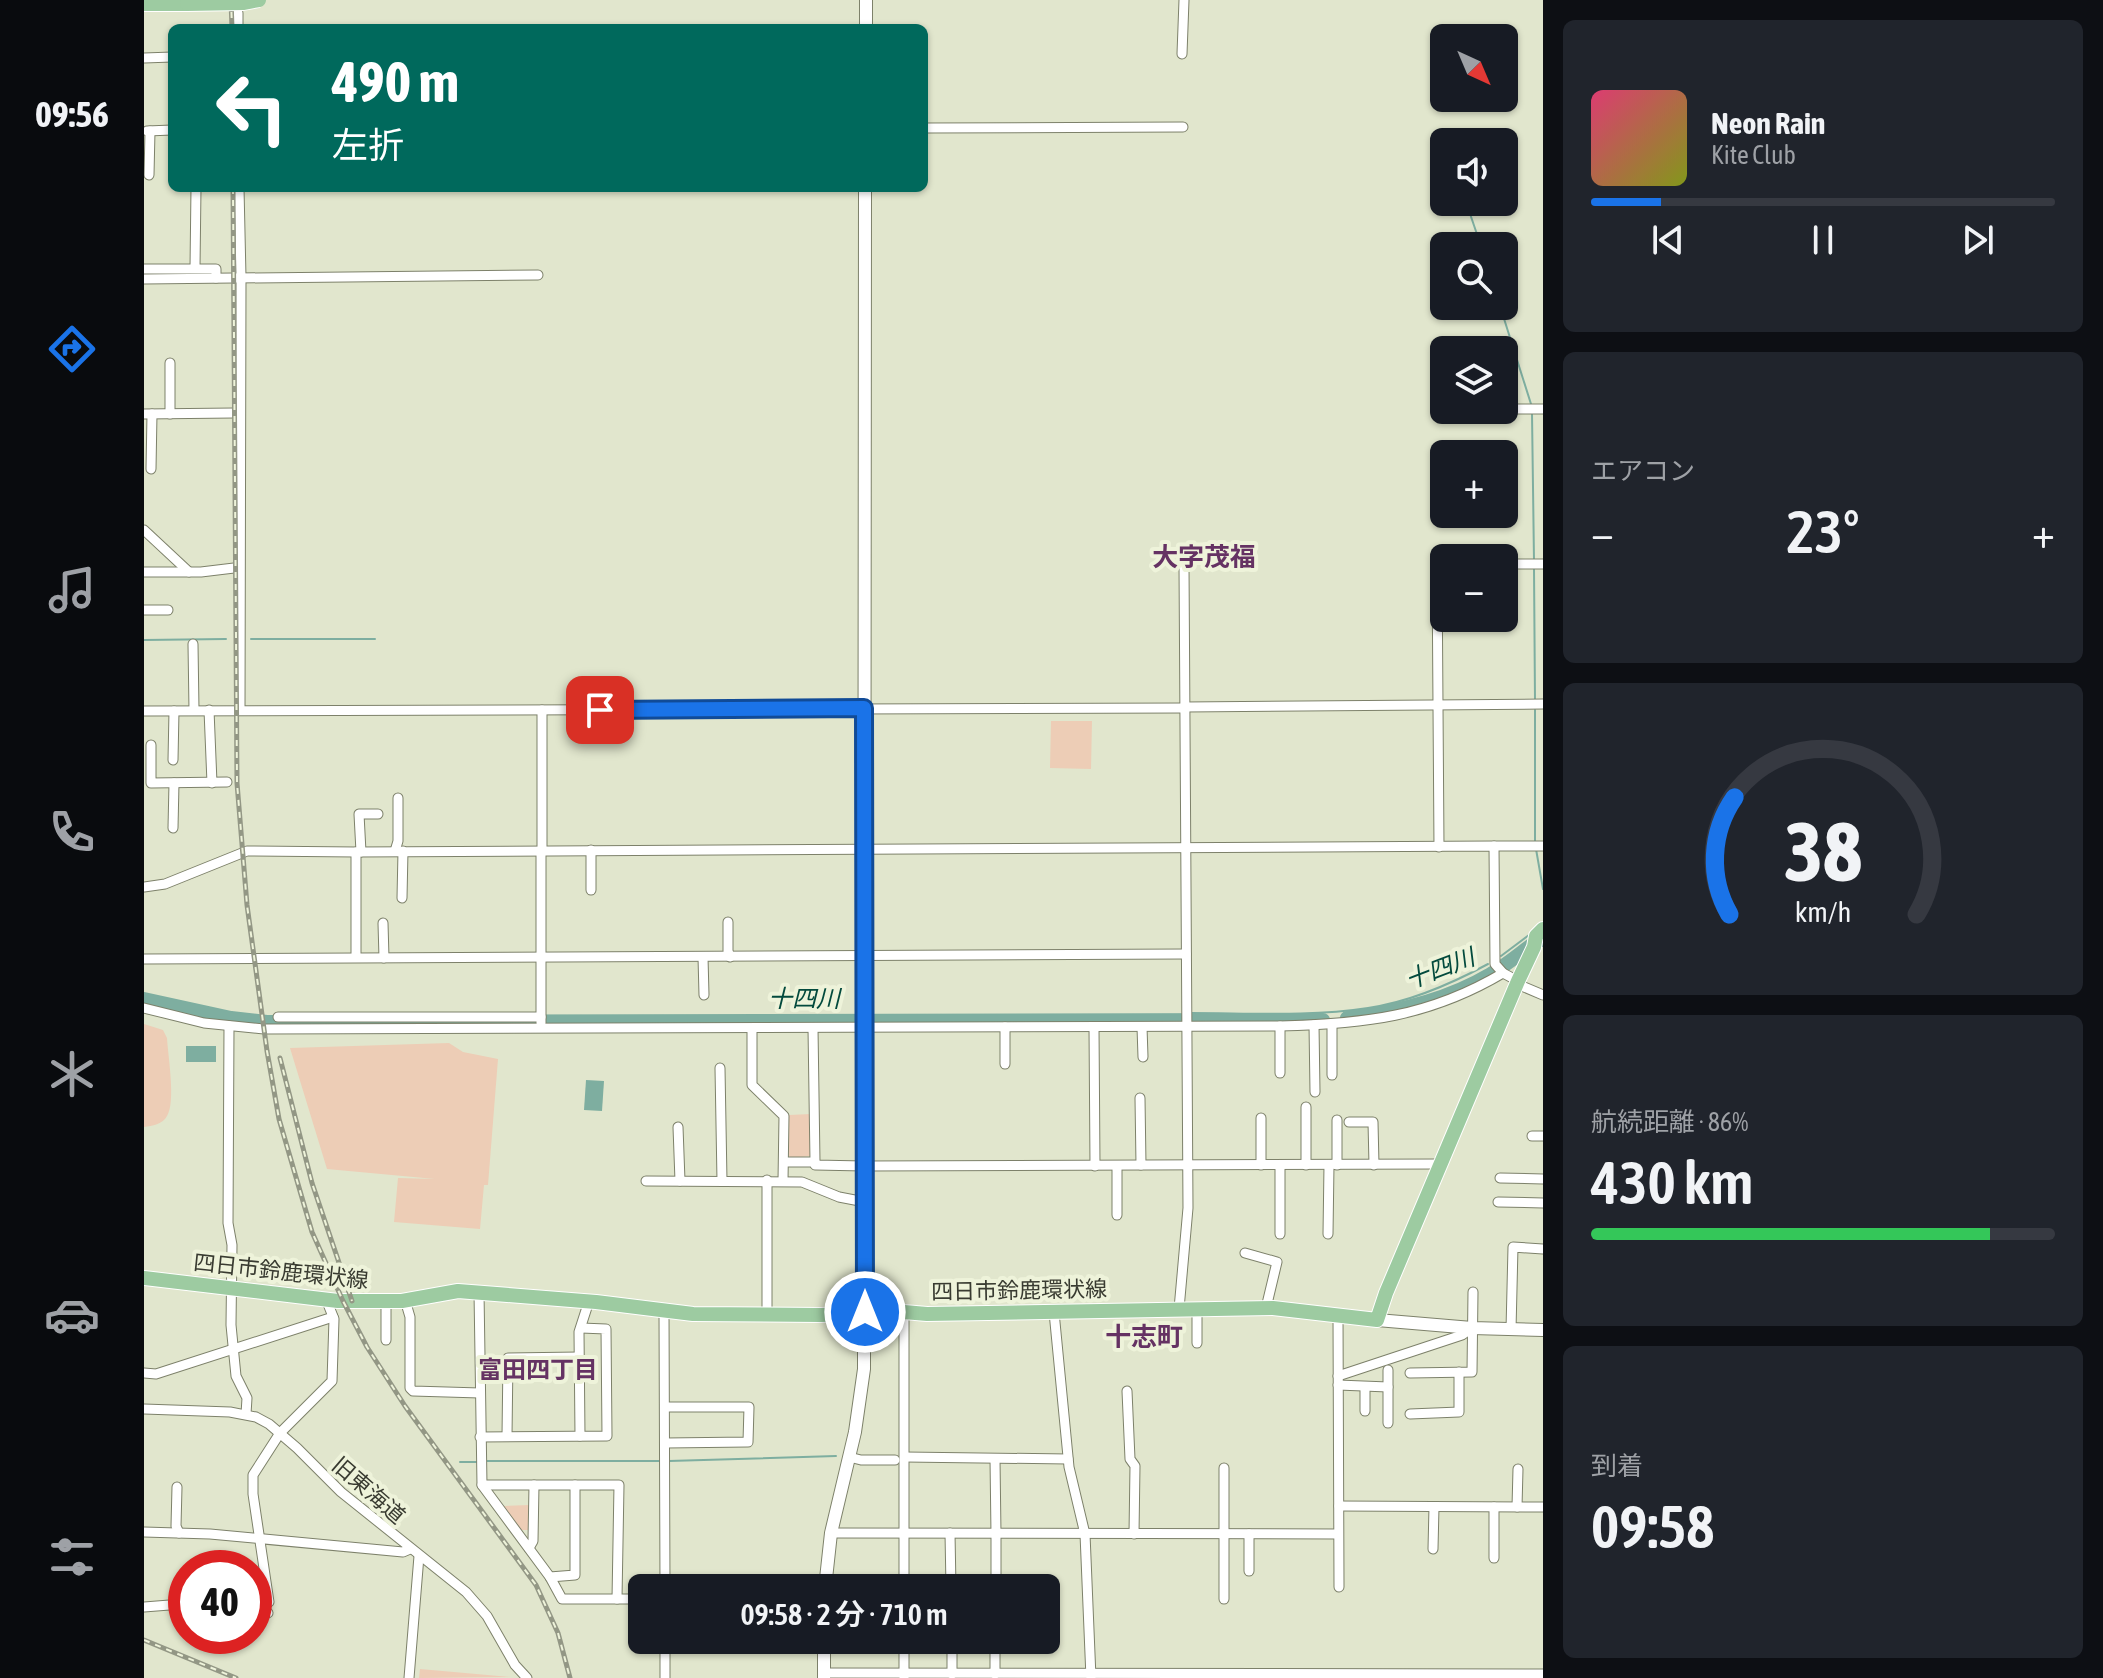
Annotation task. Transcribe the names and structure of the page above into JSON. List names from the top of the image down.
{
  "streets": {
    "main road": ["四日市鈴鹿環状線"],
    "street": ["旧東海道"]
  },
  "districts": ["大字茂福", "十志町", "富田四丁目"],
  "water": ["十四川"],
  "north": "bottom right",
  "page": {
    "tabs": "09:56",
    "map_buttons": ["+", "−"],
    "turn": ["490 m", "左折"],
    "song": ["Neon Rain", "Kite Club"],
    "tile": [
      "エアコン",
      ["航続距離 · 86%", "430 km"],
      ["到着", "09:58"]
    ],
    "heat": ["−", "23°", "+"],
    "limit": "40",
    "trip": "09:58 · 2 分 · 710 m",
    "gauge": ["38", "km/h"]
  }
}
